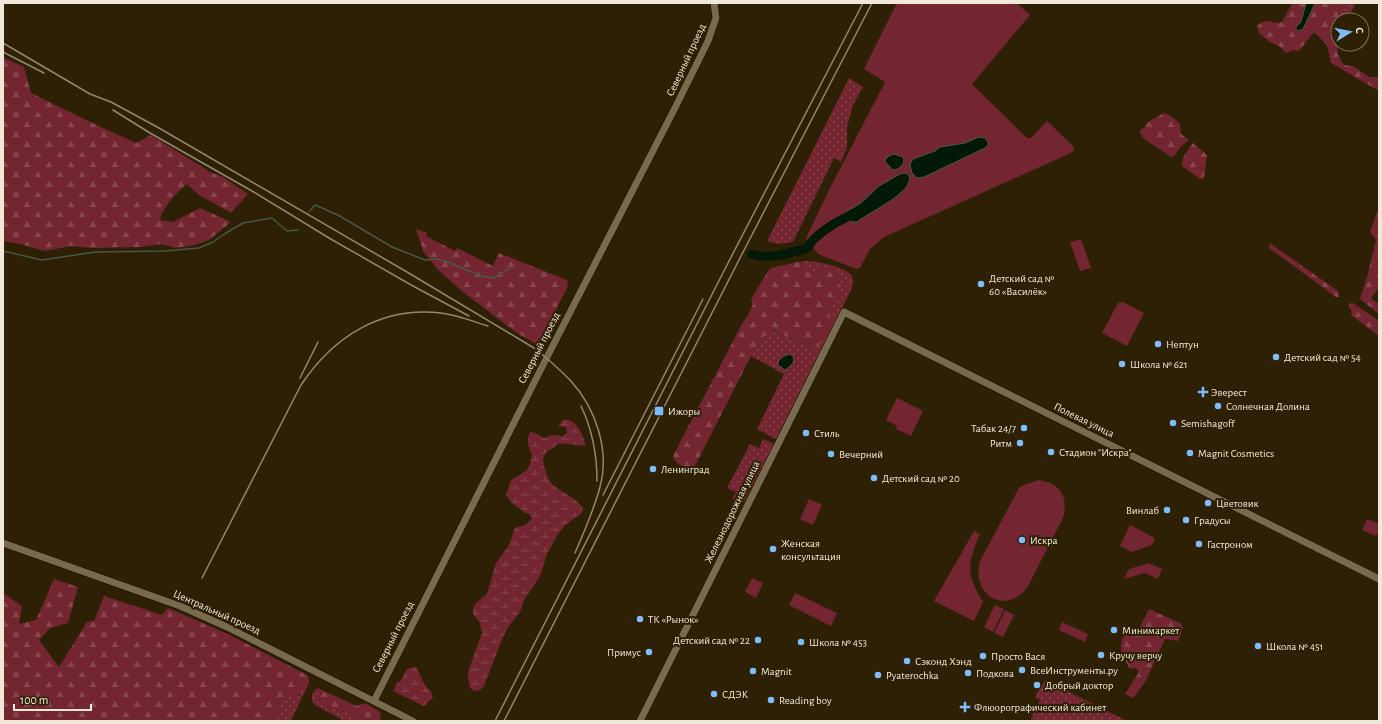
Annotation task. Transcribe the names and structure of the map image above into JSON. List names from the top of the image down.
{
  "streets": {
    "street": [
      "Северный проезд",
      "Полевая улица",
      "Железнодорожная улица",
      "Центральный проезд"
    ]
  },
  "crossings": [
    ["Северный проезд", "Центральный проезд"],
    ["Полевая улица", "Железнодорожная улица"]
  ],
  "places": {
    "other": [
      "Детский сад № 60 «Василёк»",
      "Нептун",
      "Детский сад № 54",
      "Школа № 621",
      "Солнечная Долина",
      "Semishagoff",
      "Табак 24/7",
      "Стиль",
      "Ритм",
      "Стадион \"Искра\"",
      "Magnit Cosmetics",
      "Вечерний",
      "Ленинград",
      "Детский сад № 20",
      "Цветовик",
      "Винлаб",
      "Градусы",
      "Искра",
      "Гастроном",
      "Женская консультация",
      "ТК «Рынок»",
      "Минимаркет",
      "Детский сад № 22",
      "Школа № 453",
      "Школа № 451",
      "Примус",
      "Кручу верчу",
      "Просто Вася",
      "Сэконд Хэнд",
      "ВсеИнструменты.ру",
      "Magnit",
      "Подкова",
      "Pyaterochka",
      "Добрый доктор",
      "СДЭК",
      "Reading boy"
    ],
    "health": ["Эверест", "Флюорографический кабинет"],
    "transit": ["Ижоры"]
  },
  "scale_bar": "100 m",
  "north": "right"
}
